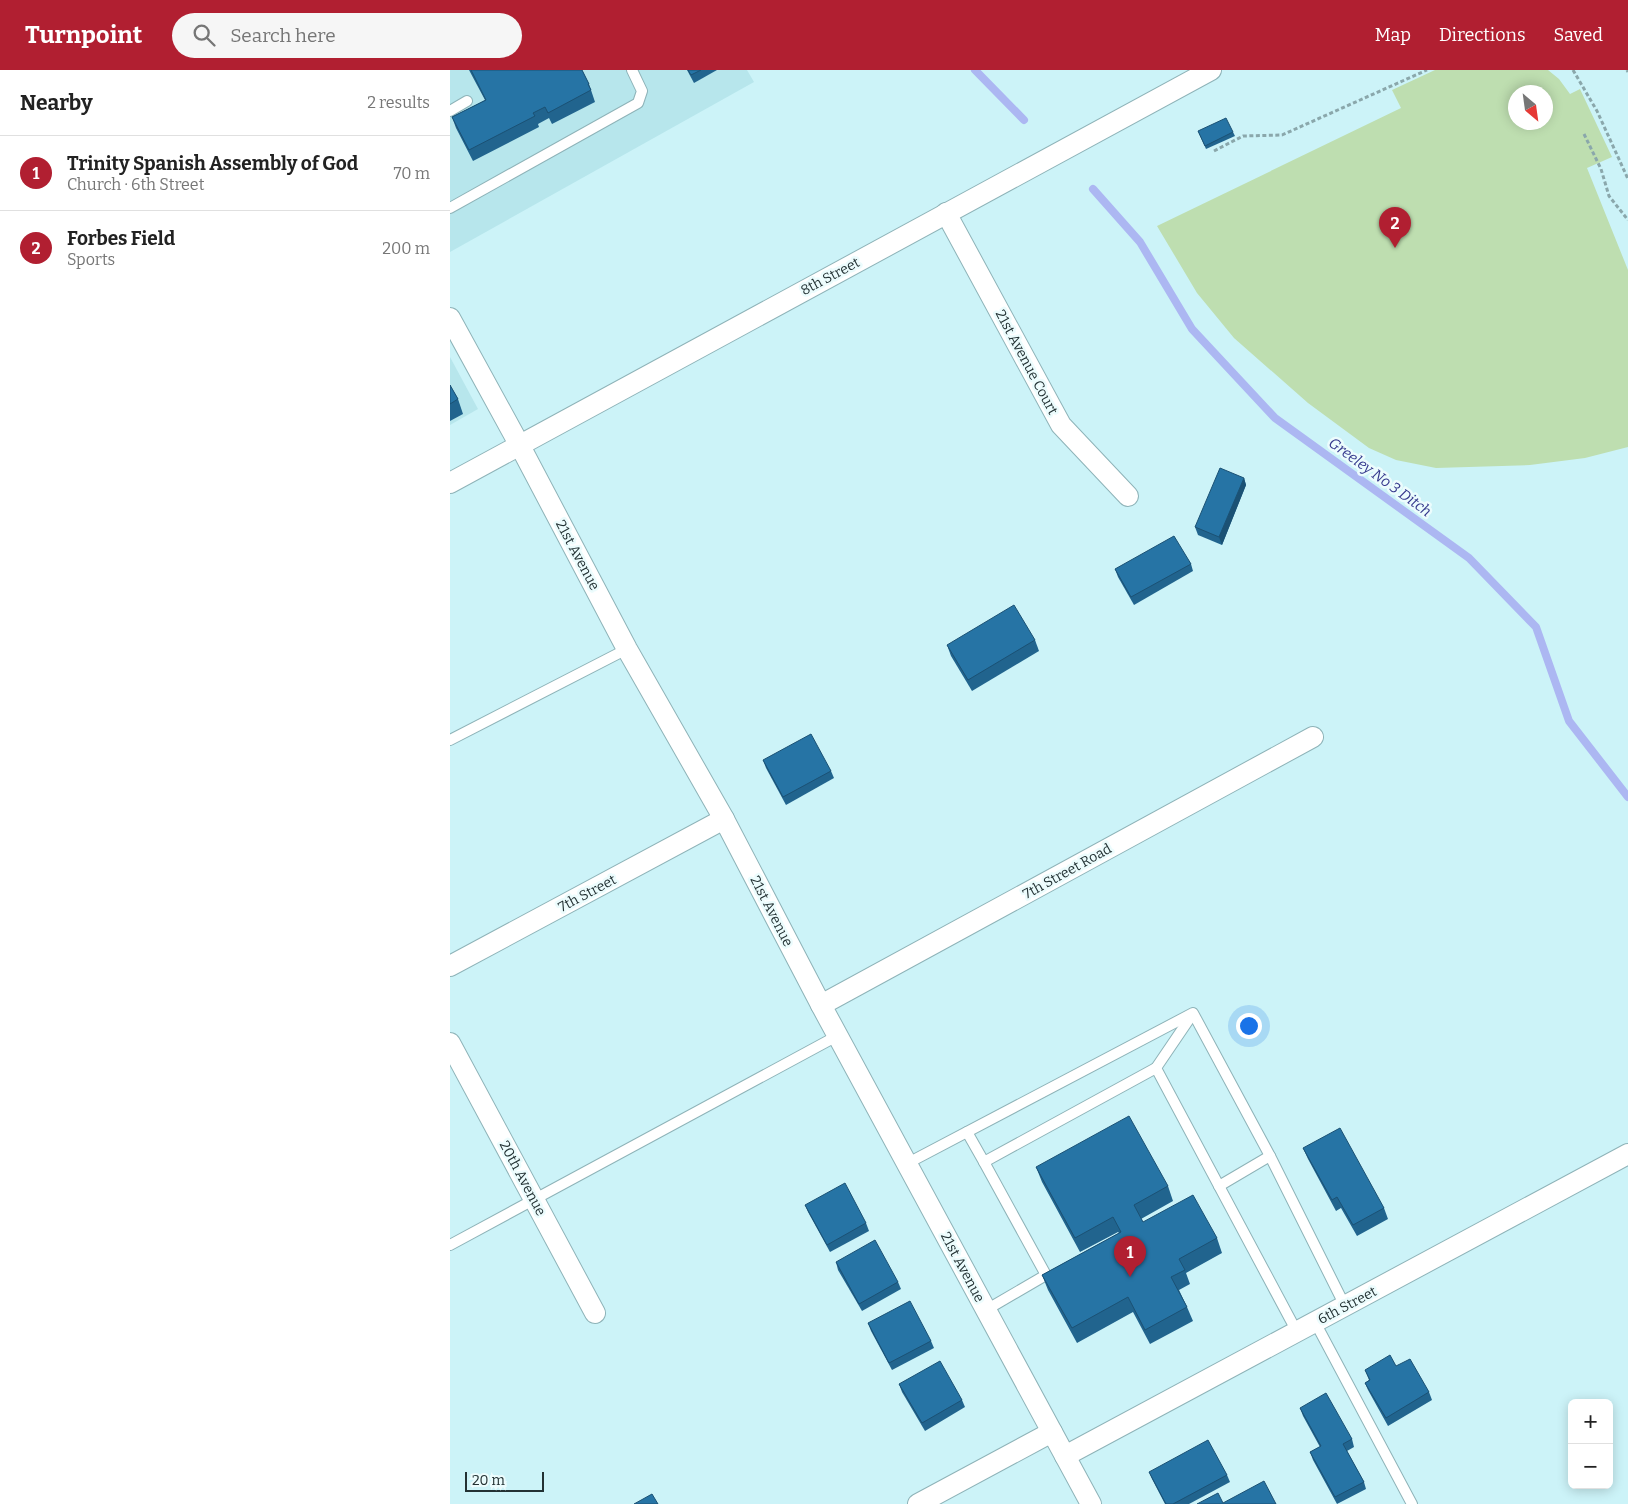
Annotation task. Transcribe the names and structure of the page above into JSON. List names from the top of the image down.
{
  "streets": {
    "street": [
      "8th Street",
      "21st Avenue Court",
      "21st Avenue",
      "7th Street Road",
      "7th Street",
      "20th Avenue",
      "6th Street"
    ]
  },
  "crossings": [
    ["8th Street", "21st Avenue Court"],
    ["8th Street", "21st Avenue"],
    ["21st Avenue", "7th Street Road"],
    ["21st Avenue", "7th Street"],
    ["21st Avenue", "6th Street"]
  ],
  "water": ["Greeley No 3 Ditch"],
  "scale_bar": "20 m",
  "north": "bottom right",
  "page": {
    "header": "Turnpoint",
    "search": "Search here",
    "nav": ["Map", "Directions", "Saved"],
    "heading": ["Nearby", "2 results"],
    "list": [
      {
        "mark": "1",
        "name": "Trinity Spanish Assembly of God",
        "note": "Church · 6th Street",
        "value": "70 m"
      },
      {
        "mark": "2",
        "name": "Forbes Field",
        "note": "Sports",
        "value": "200 m"
      }
    ],
    "pins": ["2", "1"],
    "map_buttons": ["+", "−"],
    "scale": "20 m"
  }
}
